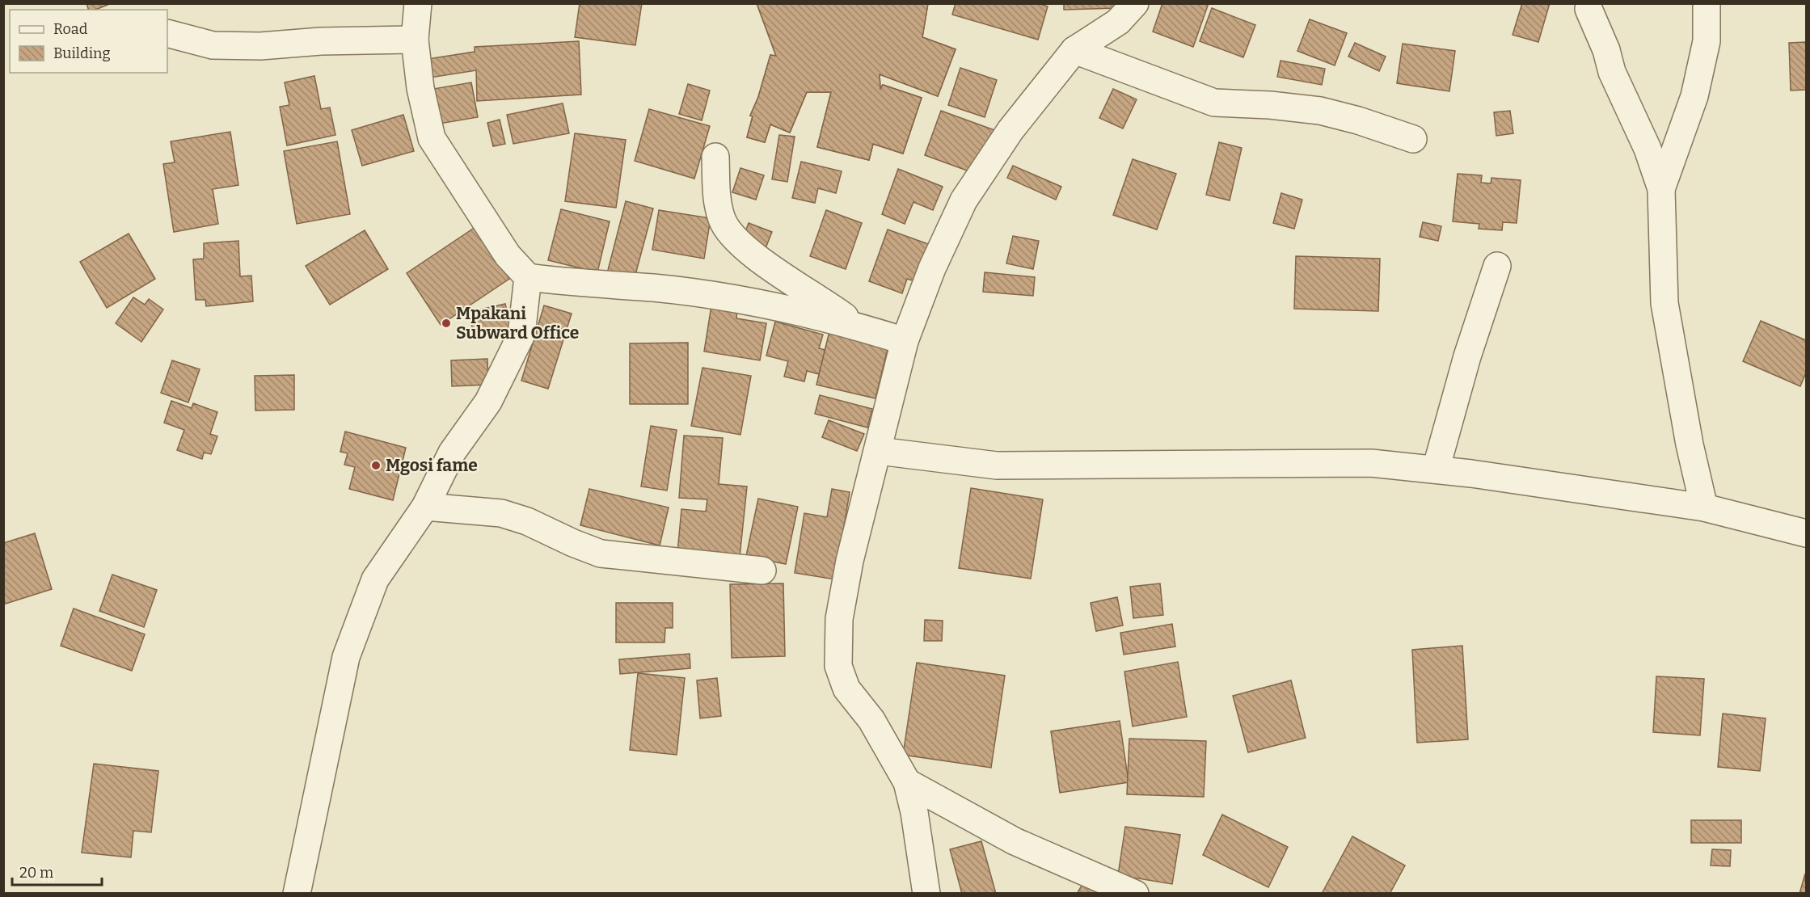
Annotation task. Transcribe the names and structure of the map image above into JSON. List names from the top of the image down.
{
  "places": ["Mpakani Subward Office", "Mgosi fame"],
  "legend": ["Road", "Building"],
  "scale_bar": "20 m"
}
